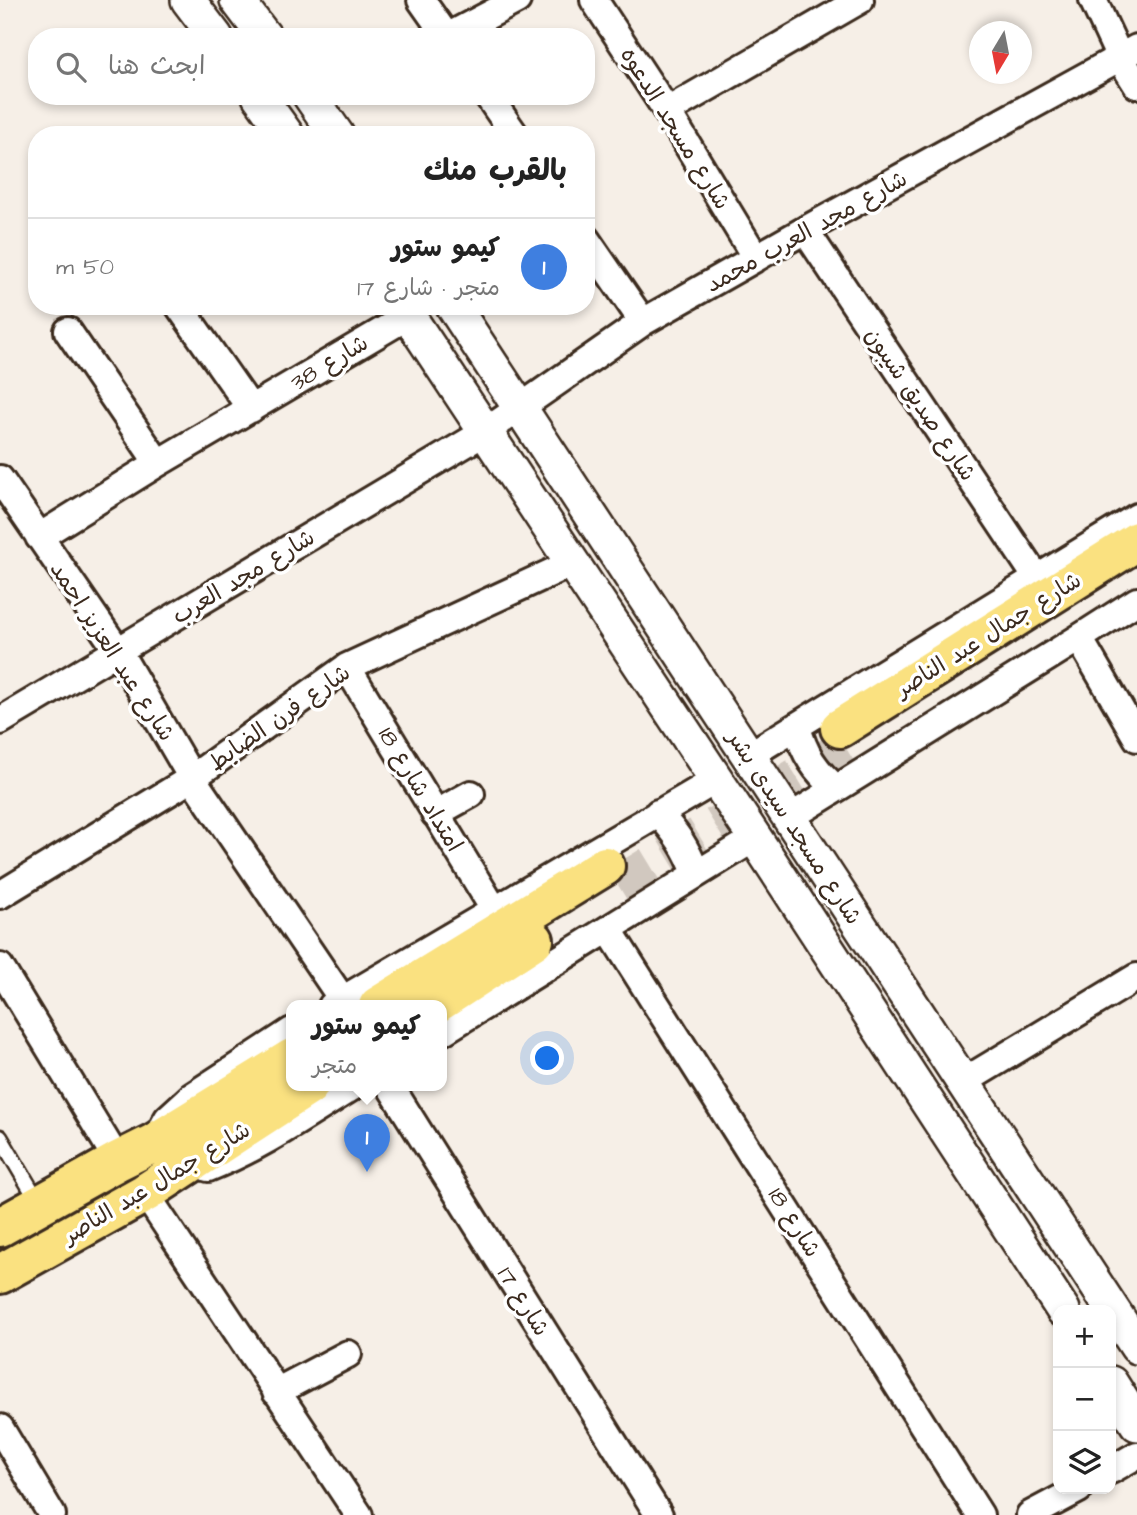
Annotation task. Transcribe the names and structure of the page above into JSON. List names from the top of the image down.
{
  "streets": {
    "main road": ["شارع جمال عبد الناصر"],
    "street": [
      "شارع مسجد الدعوه",
      "شارع مجد العرب محمد",
      "شارع 38",
      "شارع صديق شيبون",
      "شارع مجد العرب",
      "شارع عبد العزيز احمد",
      "شارع فرن الضابط",
      "امتداد شارع 18",
      "شارع مسجد سيدى بشر",
      "شارع 18",
      "شارع 17"
    ]
  },
  "crossings": [
    ["شارع مسجد الدعوه", "شارع مجد العرب محمد"],
    ["شارع مجد العرب محمد", "شارع صديق شيبون"],
    ["شارع مجد العرب محمد", "شارع مجد العرب"],
    ["شارع مجد العرب محمد", "شارع مسجد سيدى بشر"],
    ["شارع 38", "شارع عبد العزيز احمد"],
    ["شارع مجد العرب", "شارع عبد العزيز احمد"],
    ["شارع مجد العرب", "شارع مسجد سيدى بشر"],
    ["شارع عبد العزيز احمد", "شارع فرن الضابط"],
    ["شارع فرن الضابط", "امتداد شارع 18"],
    ["شارع فرن الضابط", "شارع مسجد سيدى بشر"]
  ],
  "north": "bottom",
  "page": {
    "search": "ابحث هنا",
    "heading": "بالقرب منك",
    "list": [
      {
        "mark": "1",
        "name": "كيمو ستور",
        "note": "متجر · شارع 17",
        "value": "50 m"
      }
    ],
    "popup": ["كيمو ستور", "متجر"],
    "pins": "1",
    "map_buttons": ["+", "−"]
  }
}
